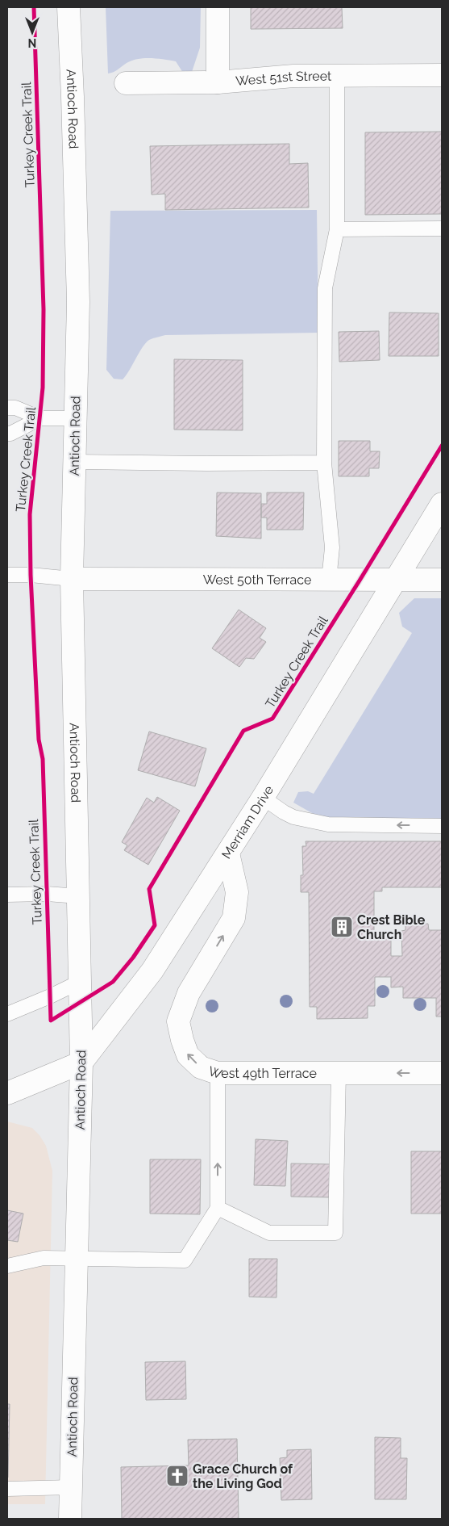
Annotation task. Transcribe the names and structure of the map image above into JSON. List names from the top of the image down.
{
  "streets": {
    "main road": [
      "West 51st Street",
      "Antioch Road",
      "West 50th Terrace",
      "Merriam Drive",
      "West 49th Terrace"
    ],
    "cycle path": ["Turkey Creek Trail"]
  },
  "crossings": [
    ["Antioch Road", "West 50th Terrace"],
    ["Antioch Road", "Merriam Drive"],
    ["West 50th Terrace", "Merriam Drive"],
    ["Merriam Drive", "West 49th Terrace"]
  ],
  "places": {
    "building": ["Crest Bible Church"],
    "church": ["Grace Church of the Living God"]
  },
  "north": "bottom"
}
